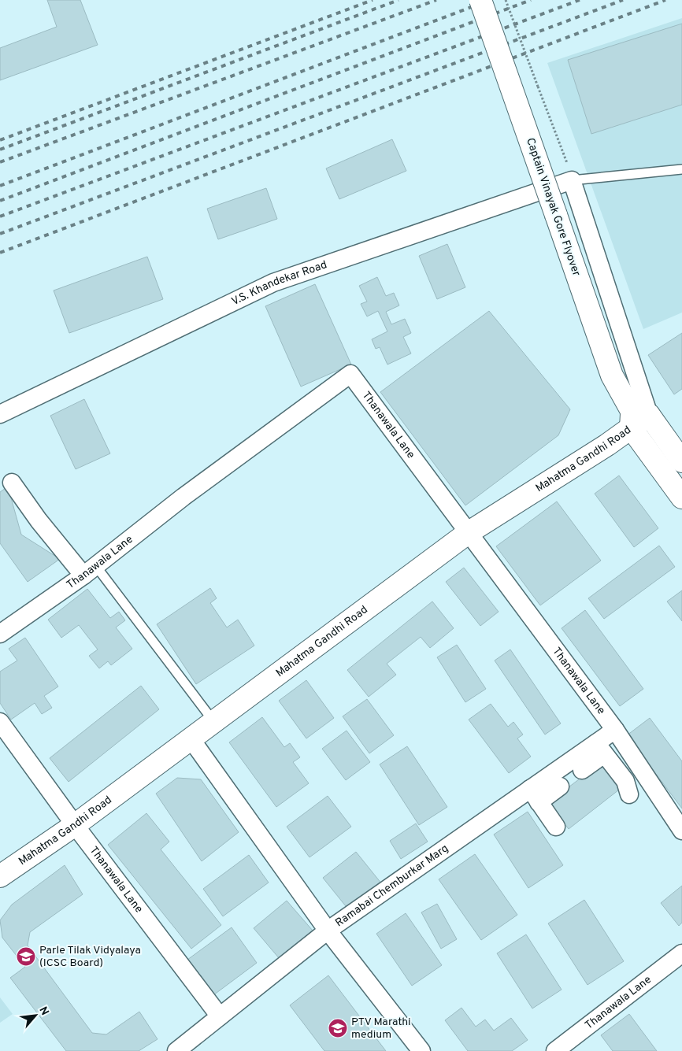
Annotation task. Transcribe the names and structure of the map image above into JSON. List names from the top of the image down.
{
  "streets": {
    "street": [
      "Captain Vinayak Gore Flyover",
      "V.S. Khandekar Road",
      "Thanawala Lane",
      "Mahatma Gandhi Road",
      "Ramabai Chemburkar Marg"
    ]
  },
  "crossings": [
    ["Captain Vinayak Gore Flyover", "Mahatma Gandhi Road"],
    ["Thanawala Lane", "Mahatma Gandhi Road"],
    ["Thanawala Lane", "Ramabai Chemburkar Marg"]
  ],
  "places": {
    "school or university": ["Parle Tilak Vidyalaya (ICSC Board)", "PTV Marathi medium"]
  },
  "north": "top right"
}
